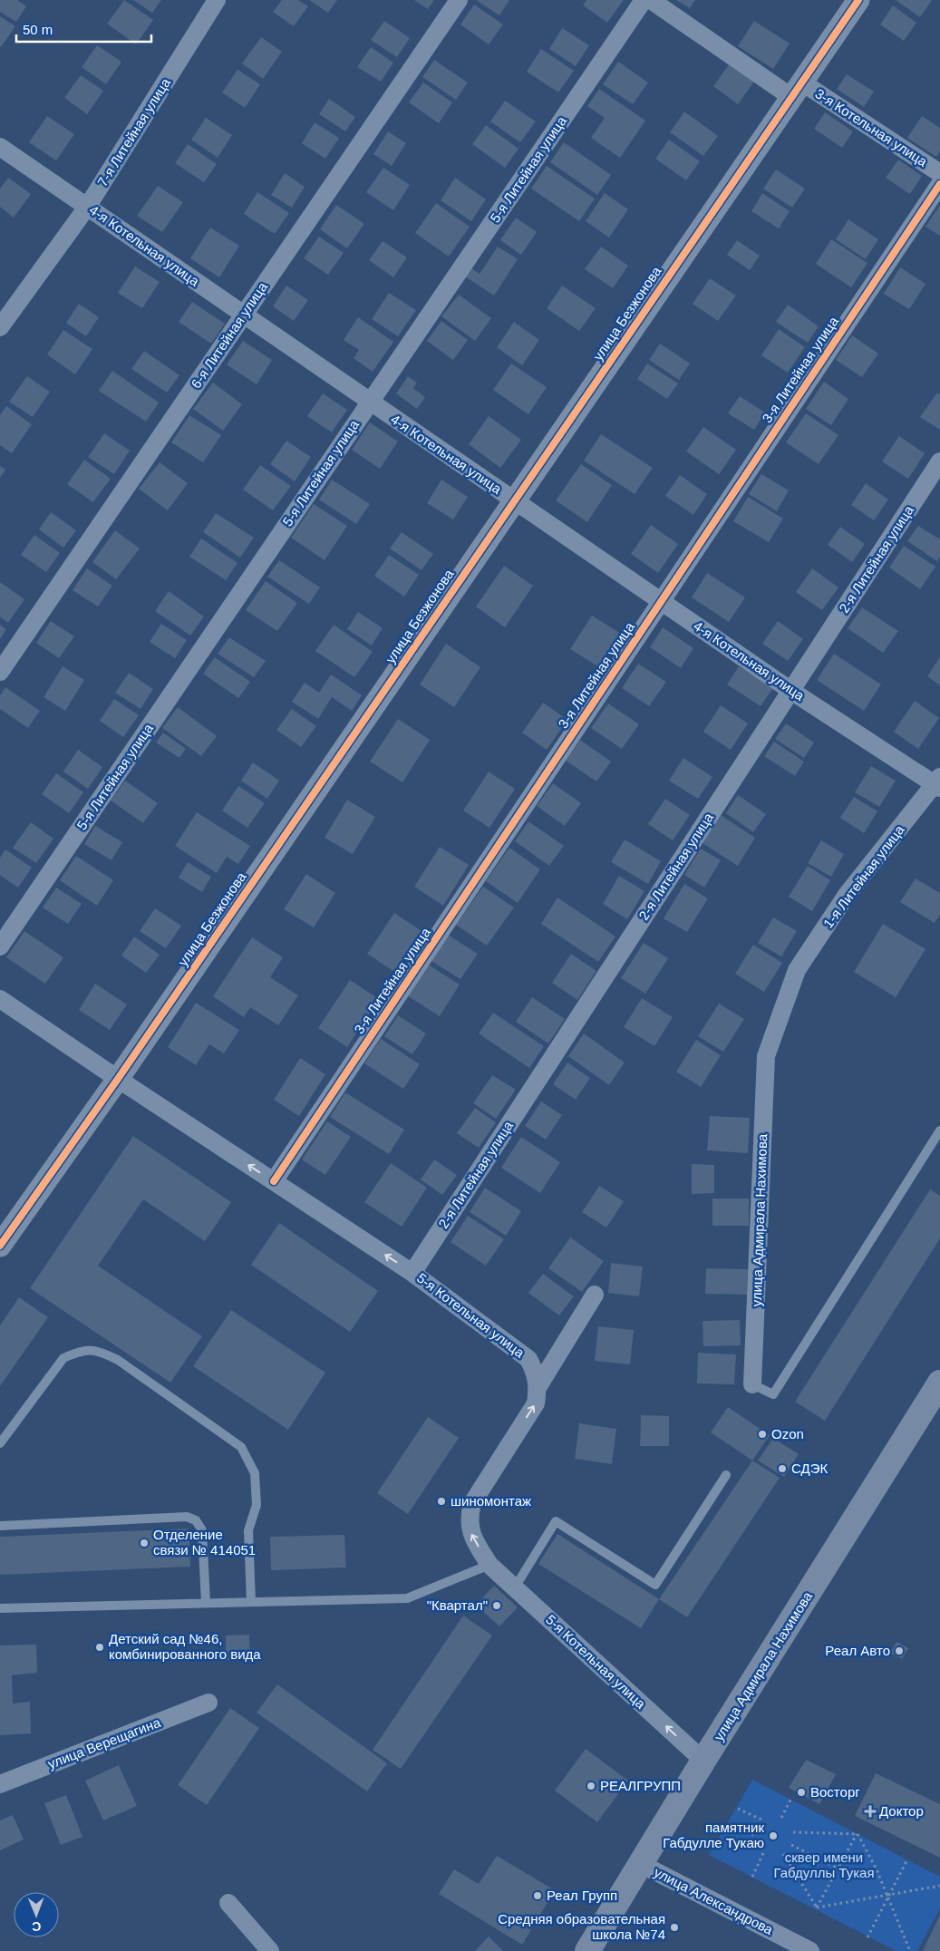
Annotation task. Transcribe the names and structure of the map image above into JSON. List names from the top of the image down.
{
  "streets": {
    "main road": ["улица Адмирала Нахимова"],
    "street": [
      "3-я Котельная улица",
      "7-я Литейная улица",
      "5-я Литейная улица",
      "4-я Котельная улица",
      "улица Безжонова",
      "6-я Литейная улица",
      "3-я Литейная улица",
      "2-я Литейная улица",
      "1-я Литейная улица",
      "5-я Котельная улица",
      "улица Верещагина",
      "улица Александрова"
    ]
  },
  "crossings": [
    ["3-я Котельная улица", "улица Безжонова"],
    ["7-я Литейная улица", "4-я Котельная улица"],
    ["5-я Литейная улица", "4-я Котельная улица"],
    ["4-я Котельная улица", "улица Безжонова"],
    ["4-я Котельная улица", "6-я Литейная улица"],
    ["4-я Котельная улица", "3-я Литейная улица"],
    ["4-я Котельная улица", "2-я Литейная улица"],
    ["4-я Котельная улица", "1-я Литейная улица"],
    ["улица Безжонова", "5-я Котельная улица"],
    ["3-я Литейная улица", "5-я Котельная улица"],
    ["2-я Литейная улица", "5-я Котельная улица"],
    ["1-я Литейная улица", "улица Адмирала Нахимова"],
    ["улица Адмирала Нахимова", "5-я Котельная улица"],
    ["улица Адмирала Нахимова", "улица Александрова"]
  ],
  "one_way": ["5-я Котельная улица"],
  "parks": ["сквер имени Габдуллы Тукая"],
  "places": {
    "other": [
      "Ozon",
      "СДЭК",
      "шиномонтаж",
      "Отделение связи № 414051",
      "\"Квартал\"",
      "Детский сад №46, комбинированного вида",
      "Реал Авто",
      "РЕАЛГРУПП",
      "Восторг",
      "памятник Габдулле Тукаю",
      "Реал Групп",
      "Средняя образовательная школа №74"
    ],
    "health": ["Доктор"]
  },
  "scale_bar": "50 m",
  "north": "bottom"
}
